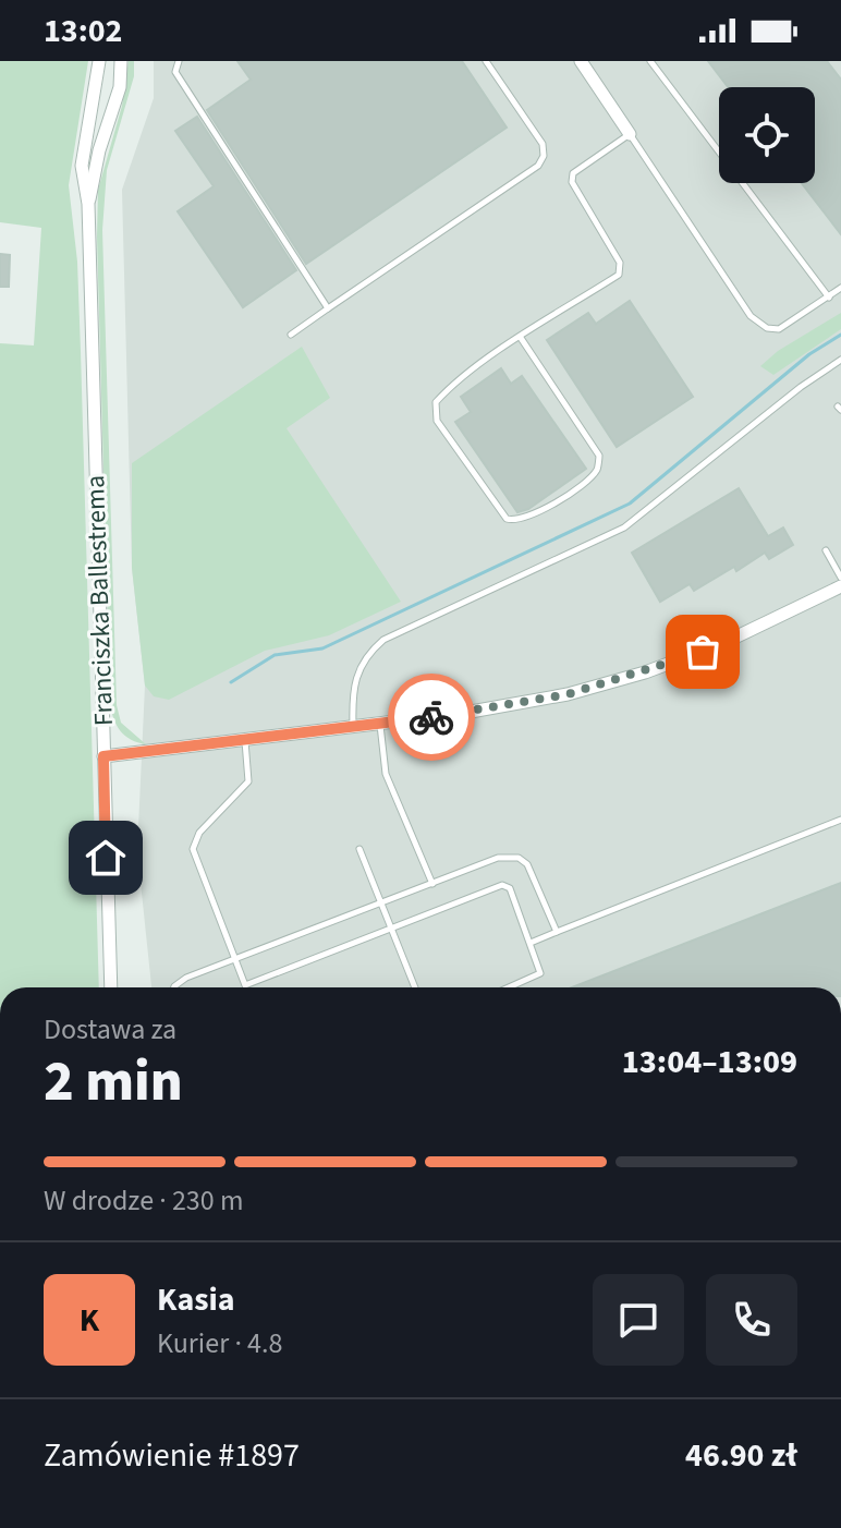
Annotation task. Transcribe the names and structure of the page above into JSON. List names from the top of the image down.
{
  "streets": {
    "street": ["Franciszka Ballestrema"]
  },
  "page": {
    "status": "13:02",
    "heading": ["2 min", "Dostawa za", "13:04–13:09"],
    "panel": [
      "Kasia",
      "Kurier · 4.8",
      "Zamówienie #1897",
      "46.90 zł"
    ],
    "bar": "W drodze · 230 m",
    "round": "K"
  }
}
